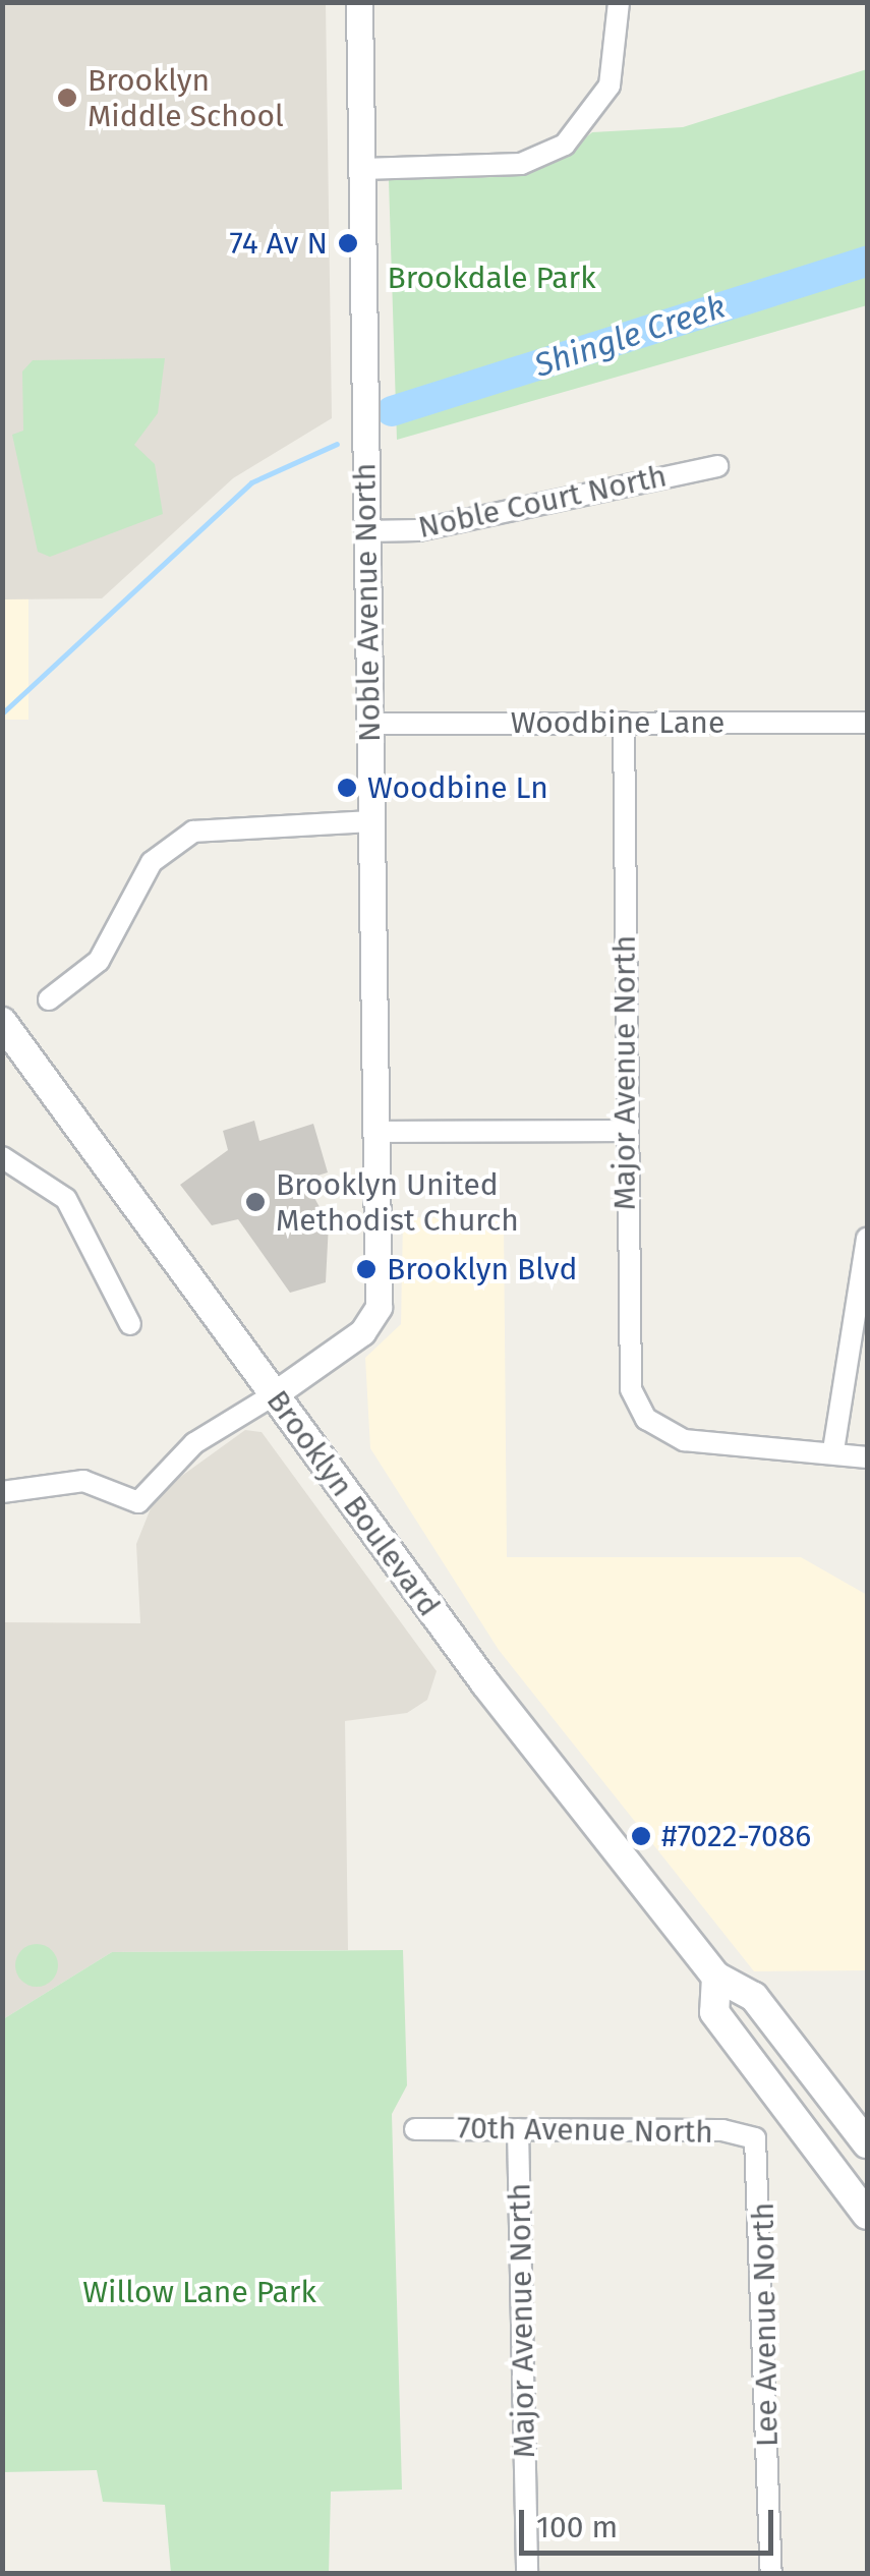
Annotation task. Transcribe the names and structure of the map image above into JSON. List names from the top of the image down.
{
  "streets": {
    "main road": ["Brooklyn Boulevard"],
    "street": [
      "Noble Court North",
      "Noble Avenue North",
      "Woodbine Lane",
      "Major Avenue North",
      "70th Avenue North",
      "Lee Avenue North"
    ]
  },
  "crossings": [
    ["Noble Court North", "Noble Avenue North"],
    ["Noble Avenue North", "Woodbine Lane"],
    ["Noble Avenue North", "Brooklyn Boulevard"],
    ["Woodbine Lane", "Major Avenue North"],
    ["Major Avenue North", "70th Avenue North"],
    ["70th Avenue North", "Lee Avenue North"]
  ],
  "water": ["Shingle Creek"],
  "parks": ["Brookdale Park", "Willow Lane Park"],
  "places": [
    "Brooklyn Middle School",
    "74 Av N",
    "Woodbine Ln",
    "Brooklyn United Methodist Church",
    "Brooklyn Blvd",
    "#7022-7086"
  ],
  "scale_bar": "100 m"
}
